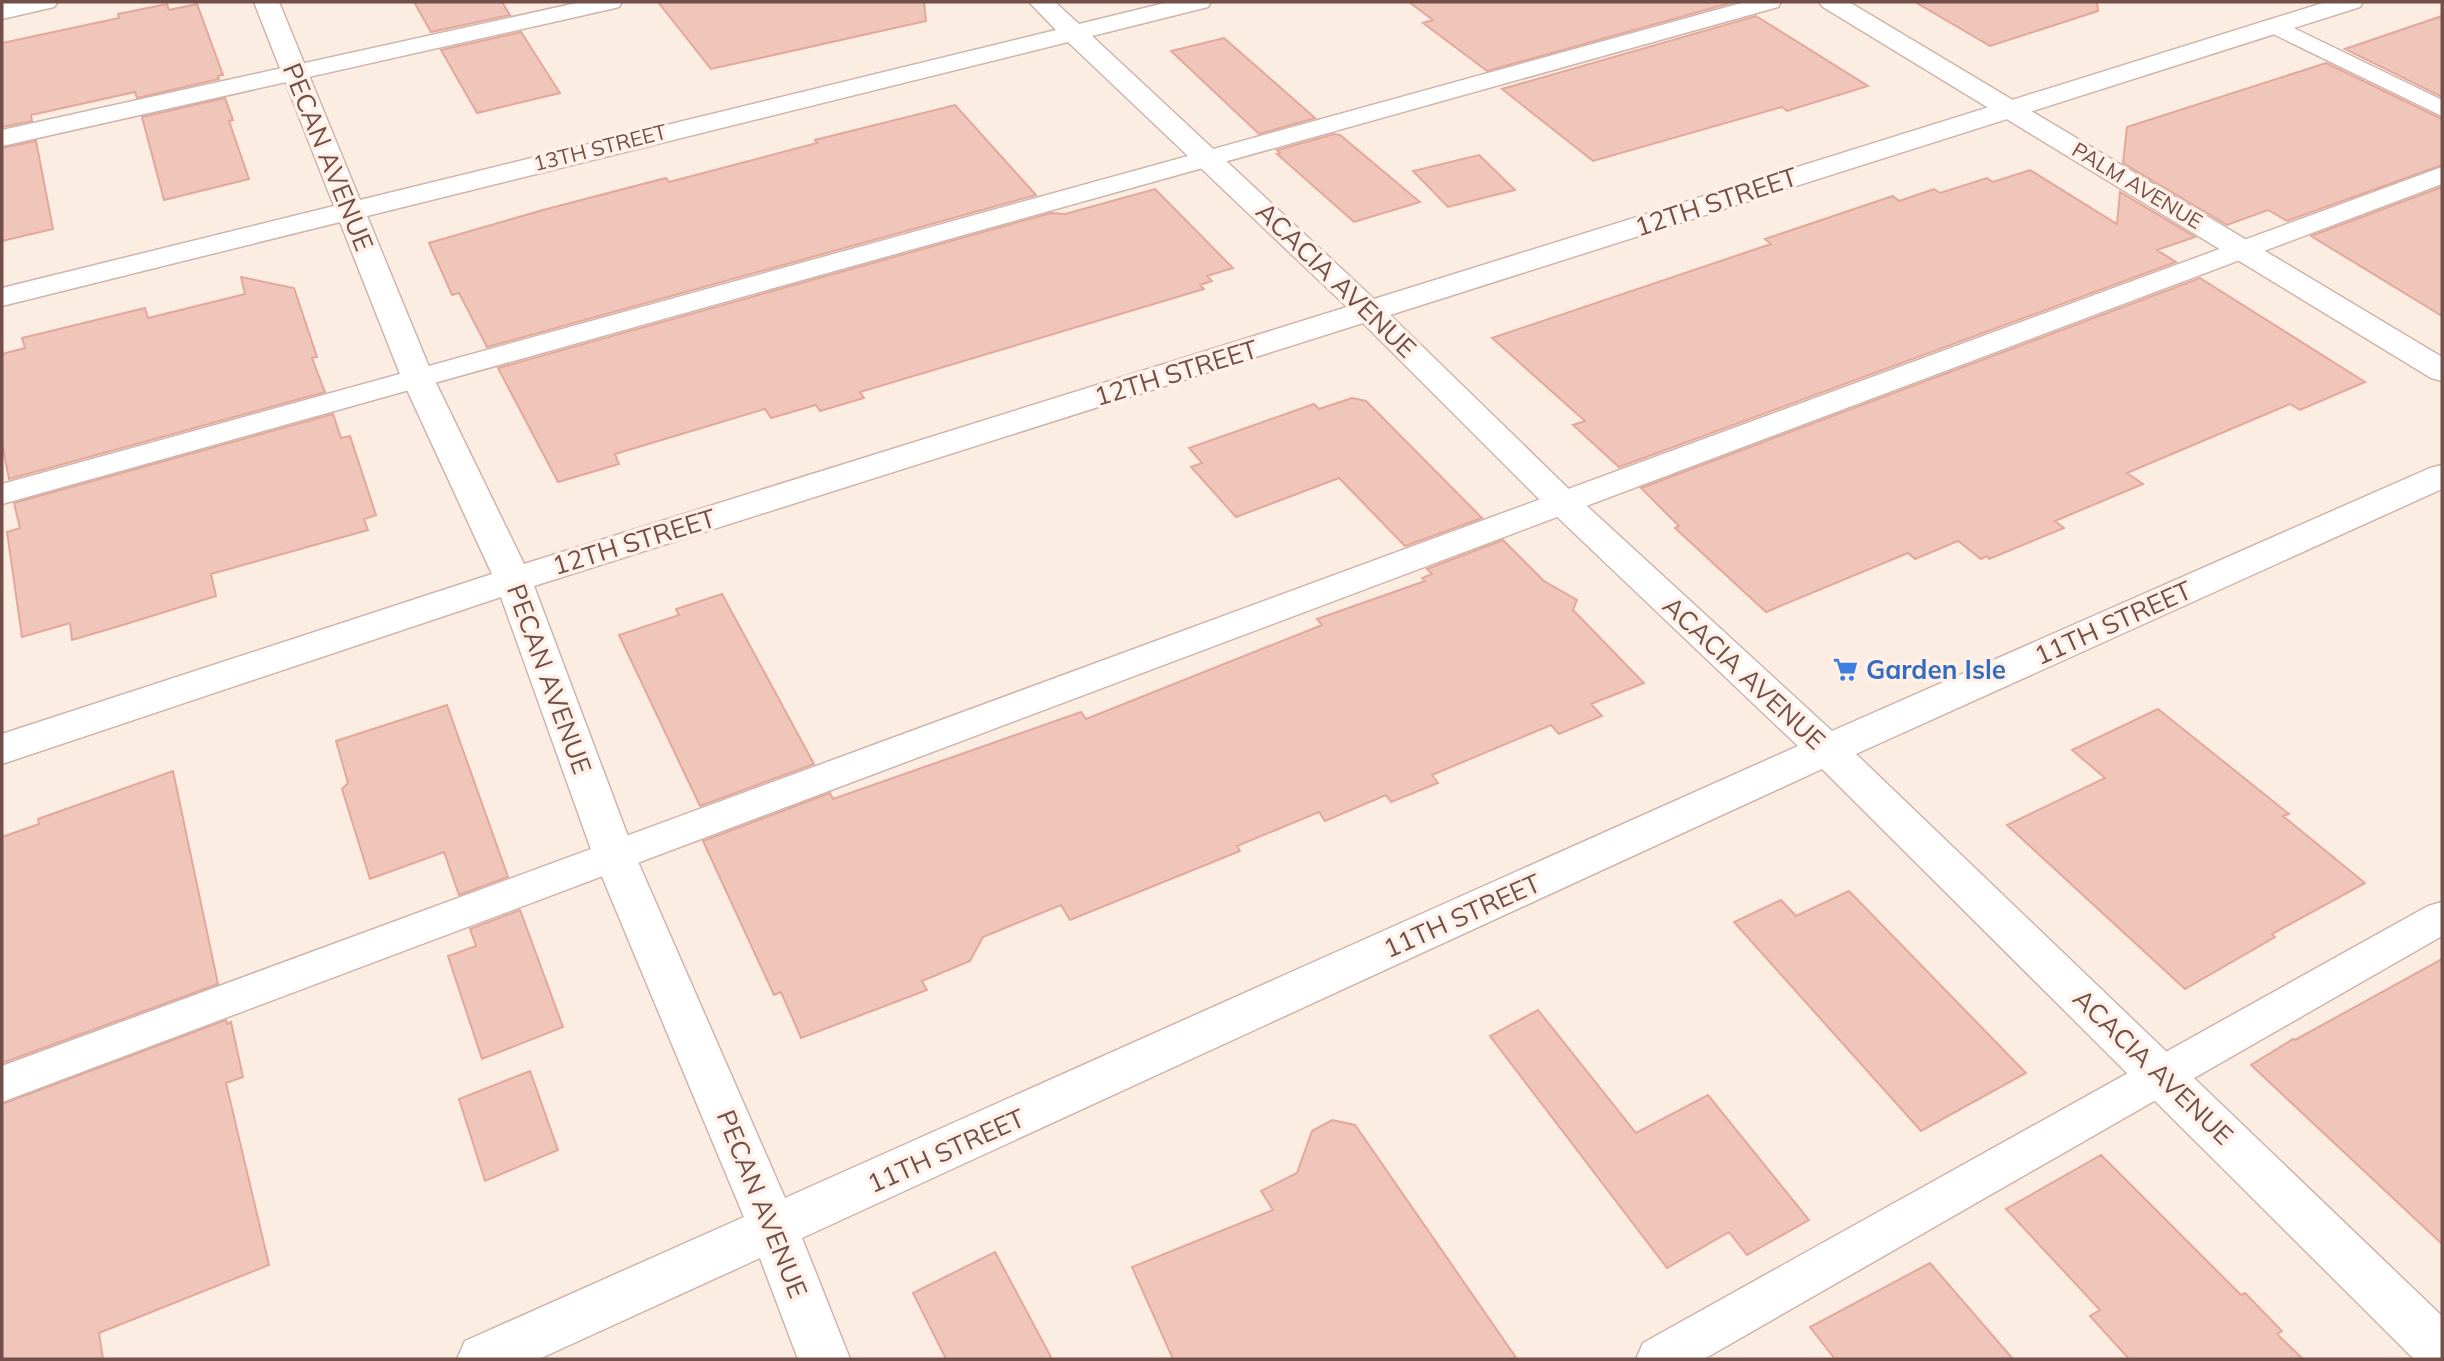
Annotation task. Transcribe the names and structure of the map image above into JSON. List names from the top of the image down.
{
  "streets": {
    "street": [
      "13TH STREET",
      "PECAN AVENUE",
      "PALM AVENUE",
      "12TH STREET",
      "ACACIA AVENUE",
      "11TH STREET"
    ]
  },
  "crossings": [
    ["13TH STREET", "PECAN AVENUE"],
    ["13TH STREET", "ACACIA AVENUE"],
    ["PECAN AVENUE", "12TH STREET"],
    ["PECAN AVENUE", "11TH STREET"],
    ["PALM AVENUE", "12TH STREET"],
    ["12TH STREET", "ACACIA AVENUE"],
    ["ACACIA AVENUE", "11TH STREET"]
  ],
  "places": {
    "supermarket": ["Garden Isle"]
  }
}
